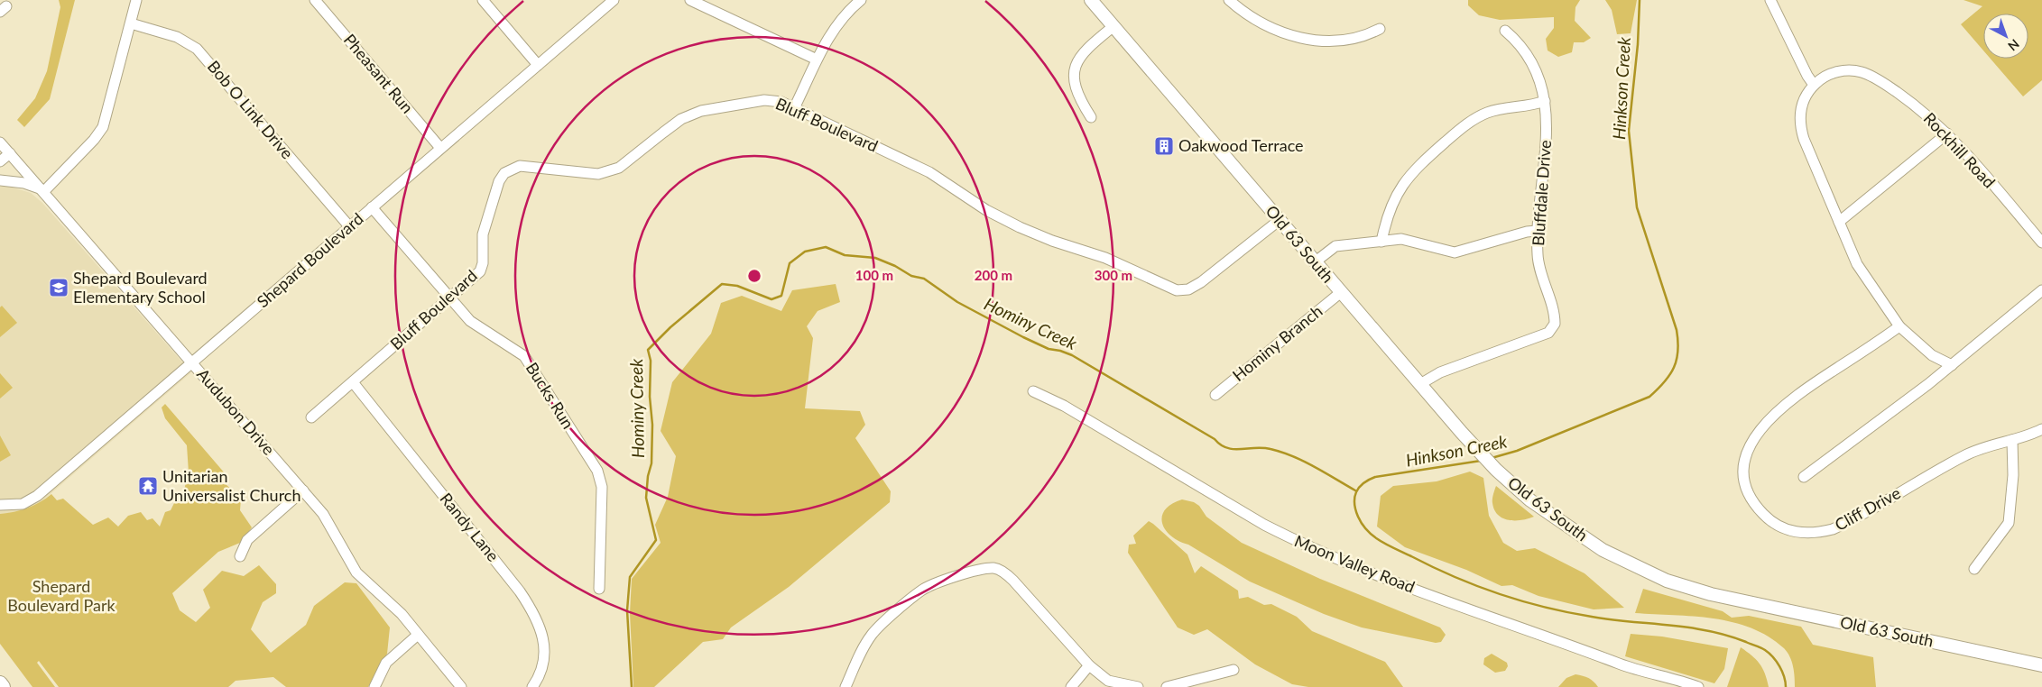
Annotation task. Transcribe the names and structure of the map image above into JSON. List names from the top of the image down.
{
  "streets": {
    "main road": ["Old 63 South"],
    "street": [
      "Pheasant Run",
      "Bob O Link Drive",
      "Bluff Boulevard",
      "Rockhill Road",
      "Bluffdale Drive",
      "Shepard Boulevard",
      "Hominy Branch",
      "Bucks Run",
      "Audubon Drive",
      "Cliff Drive",
      "Randy Lane",
      "Moon Valley Road"
    ]
  },
  "crossings": [
    ["Pheasant Run", "Shepard Boulevard"],
    ["Bob O Link Drive", "Shepard Boulevard"],
    ["Bluff Boulevard", "Old 63 South"],
    ["Bluff Boulevard", "Bucks Run"],
    ["Bluff Boulevard", "Randy Lane"],
    ["Bluffdale Drive", "Old 63 South"],
    ["Old 63 South", "Hominy Branch"],
    ["Shepard Boulevard", "Bucks Run"],
    ["Shepard Boulevard", "Audubon Drive"]
  ],
  "water": ["Hinkson Creek", "Hominy Creek"],
  "parks": ["Shepard Boulevard Park"],
  "places": {
    "building": ["Oakwood Terrace"],
    "school or university": ["Shepard Boulevard Elementary School"],
    "temple": ["Unitarian Universalist Church"]
  },
  "north": "bottom right",
  "rings": ["100 m", "200 m", "300 m"]
}
